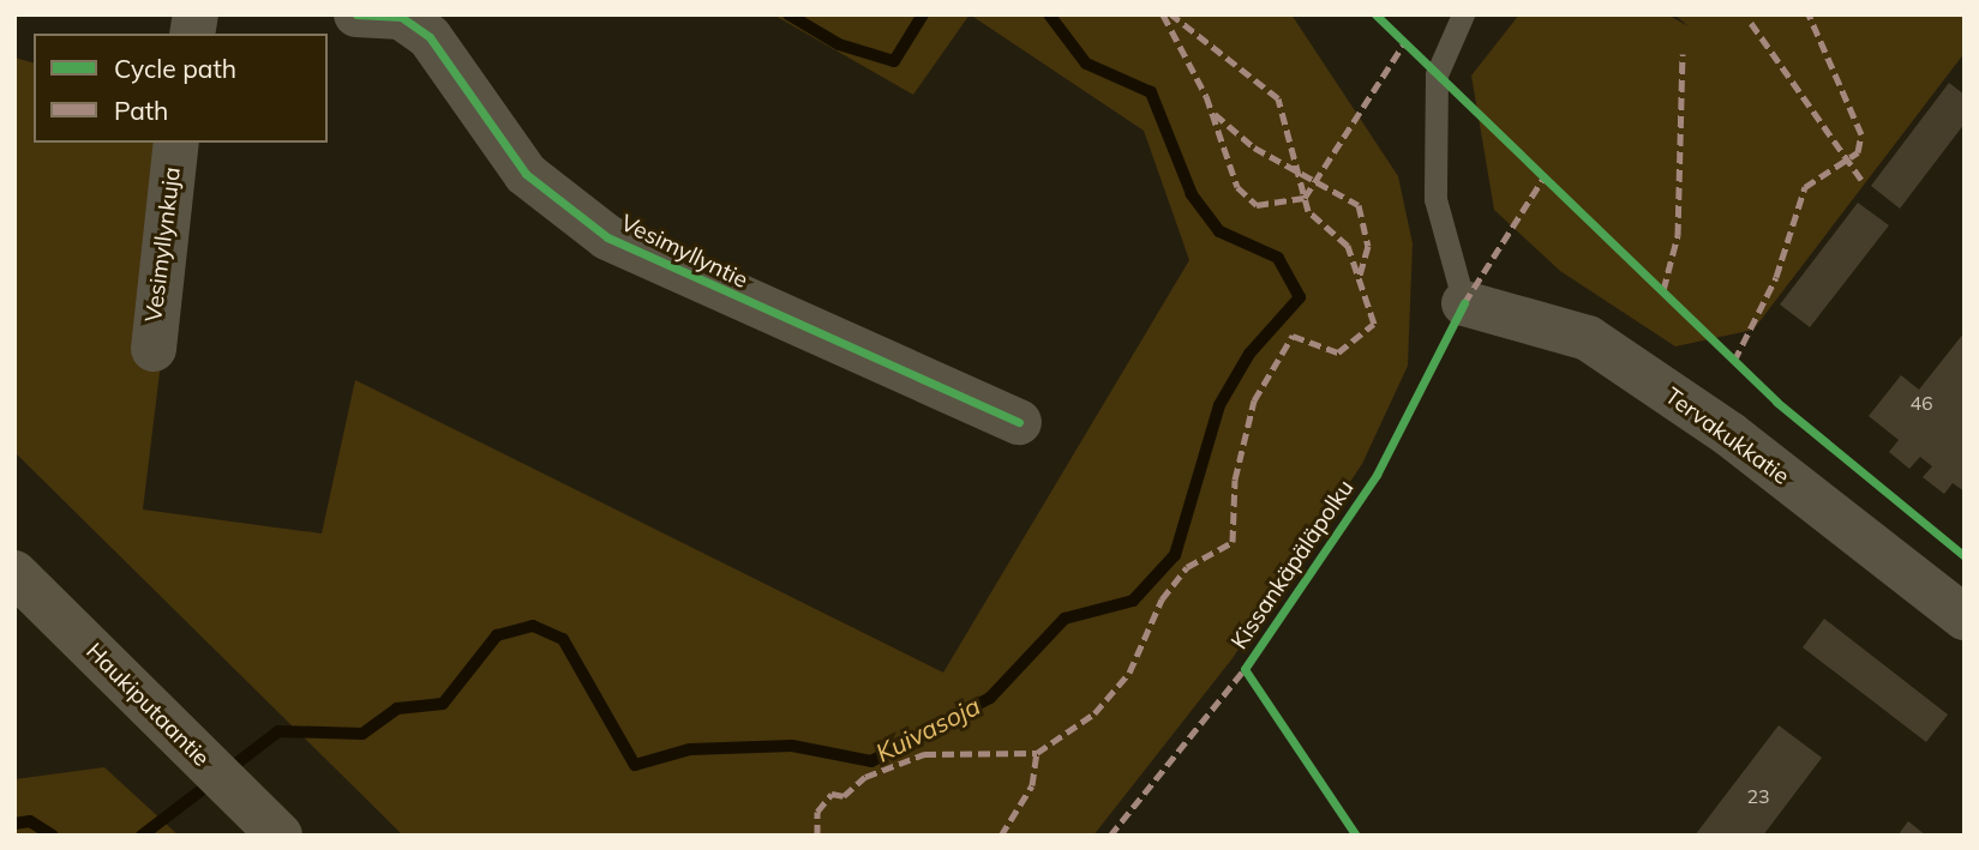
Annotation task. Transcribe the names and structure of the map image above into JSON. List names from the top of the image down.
{
  "streets": {
    "main road": ["Haukiputaantie"],
    "street": ["Vesimyllynkuja", "Vesimyllyntie", "Tervakukkatie"],
    "cycle path": ["Kissankäpäläpolku"]
  },
  "water": ["Kuivasoja"],
  "house_numbers": ["46", "23"],
  "legend": ["Cycle path", "Path"]
}
